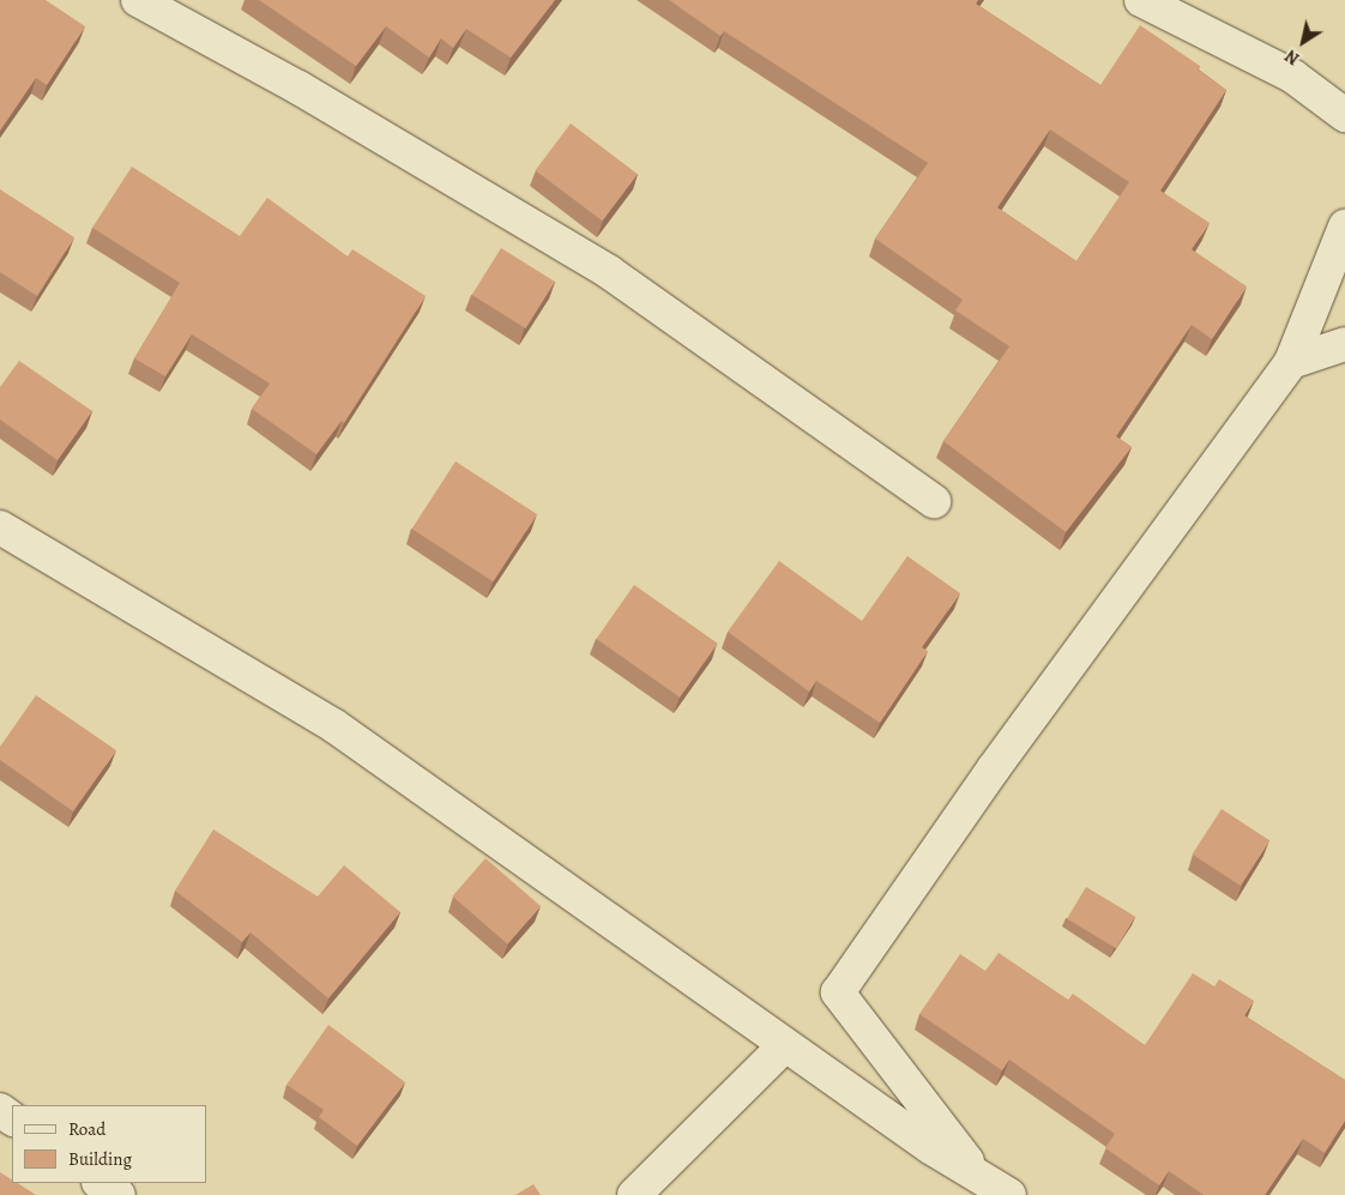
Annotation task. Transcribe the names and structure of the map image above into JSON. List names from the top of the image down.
{
  "legend": ["Road", "Building"],
  "north": "bottom left"
}
